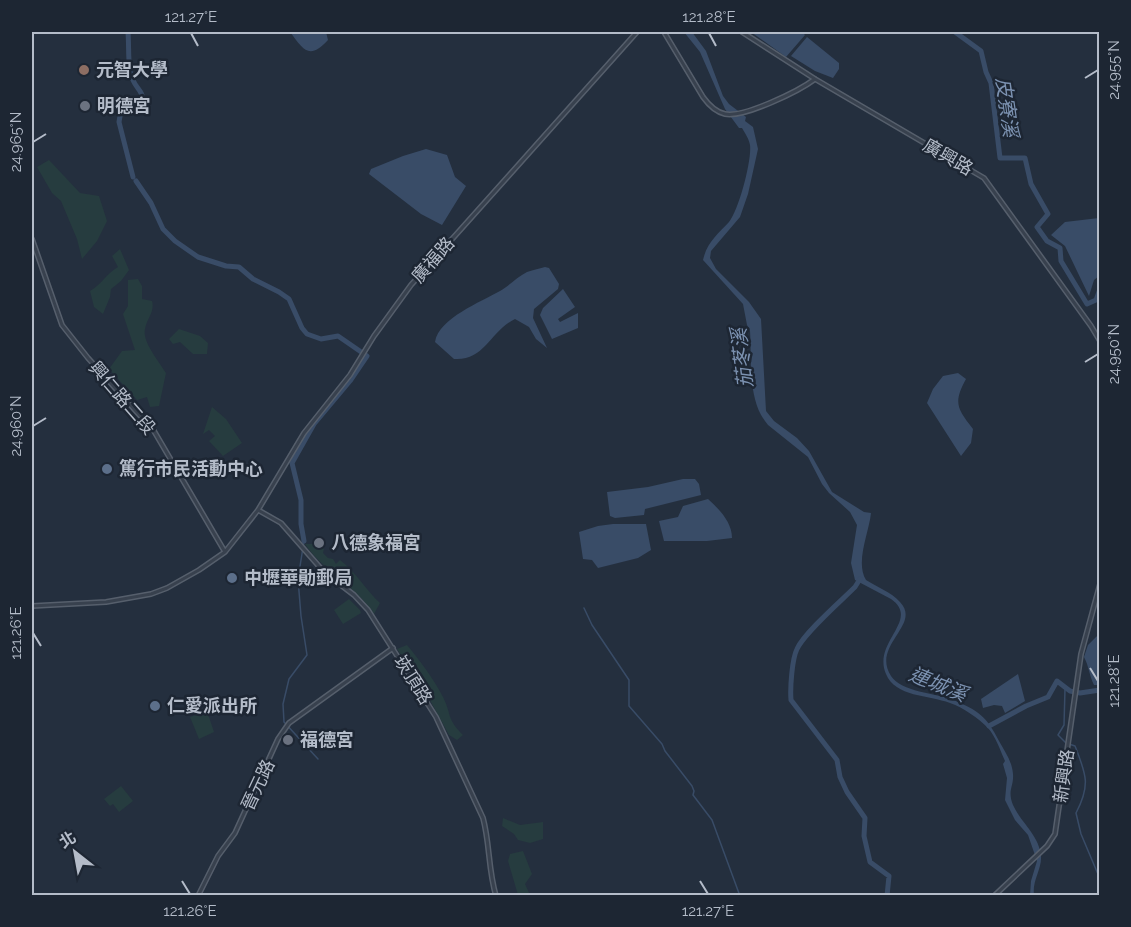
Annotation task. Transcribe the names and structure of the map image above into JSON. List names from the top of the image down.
{
  "streets": {
    "street": [
      "廣興路",
      "廣福路",
      "興仁路二段",
      "崁頂路",
      "新興路",
      "晉元路"
    ]
  },
  "crossings": [
    ["廣福路", "興仁路二段"],
    ["廣福路", "崁頂路"],
    ["崁頂路", "晉元路"]
  ],
  "water": ["皮寮溪", "茄苳溪", "連城溪"],
  "places": [
    "元智大學",
    "明德宮",
    "篤行市民活動中心",
    "八德象福宮",
    "中壢華勛郵局",
    "仁愛派出所",
    "福德宮"
  ],
  "north": "top left",
  "coordinates": [
    "121.27°E",
    "121.28°E",
    "24.955°N",
    "24.965°N",
    "24.950°N",
    "24.960°N",
    "121.26°E"
  ]
}
